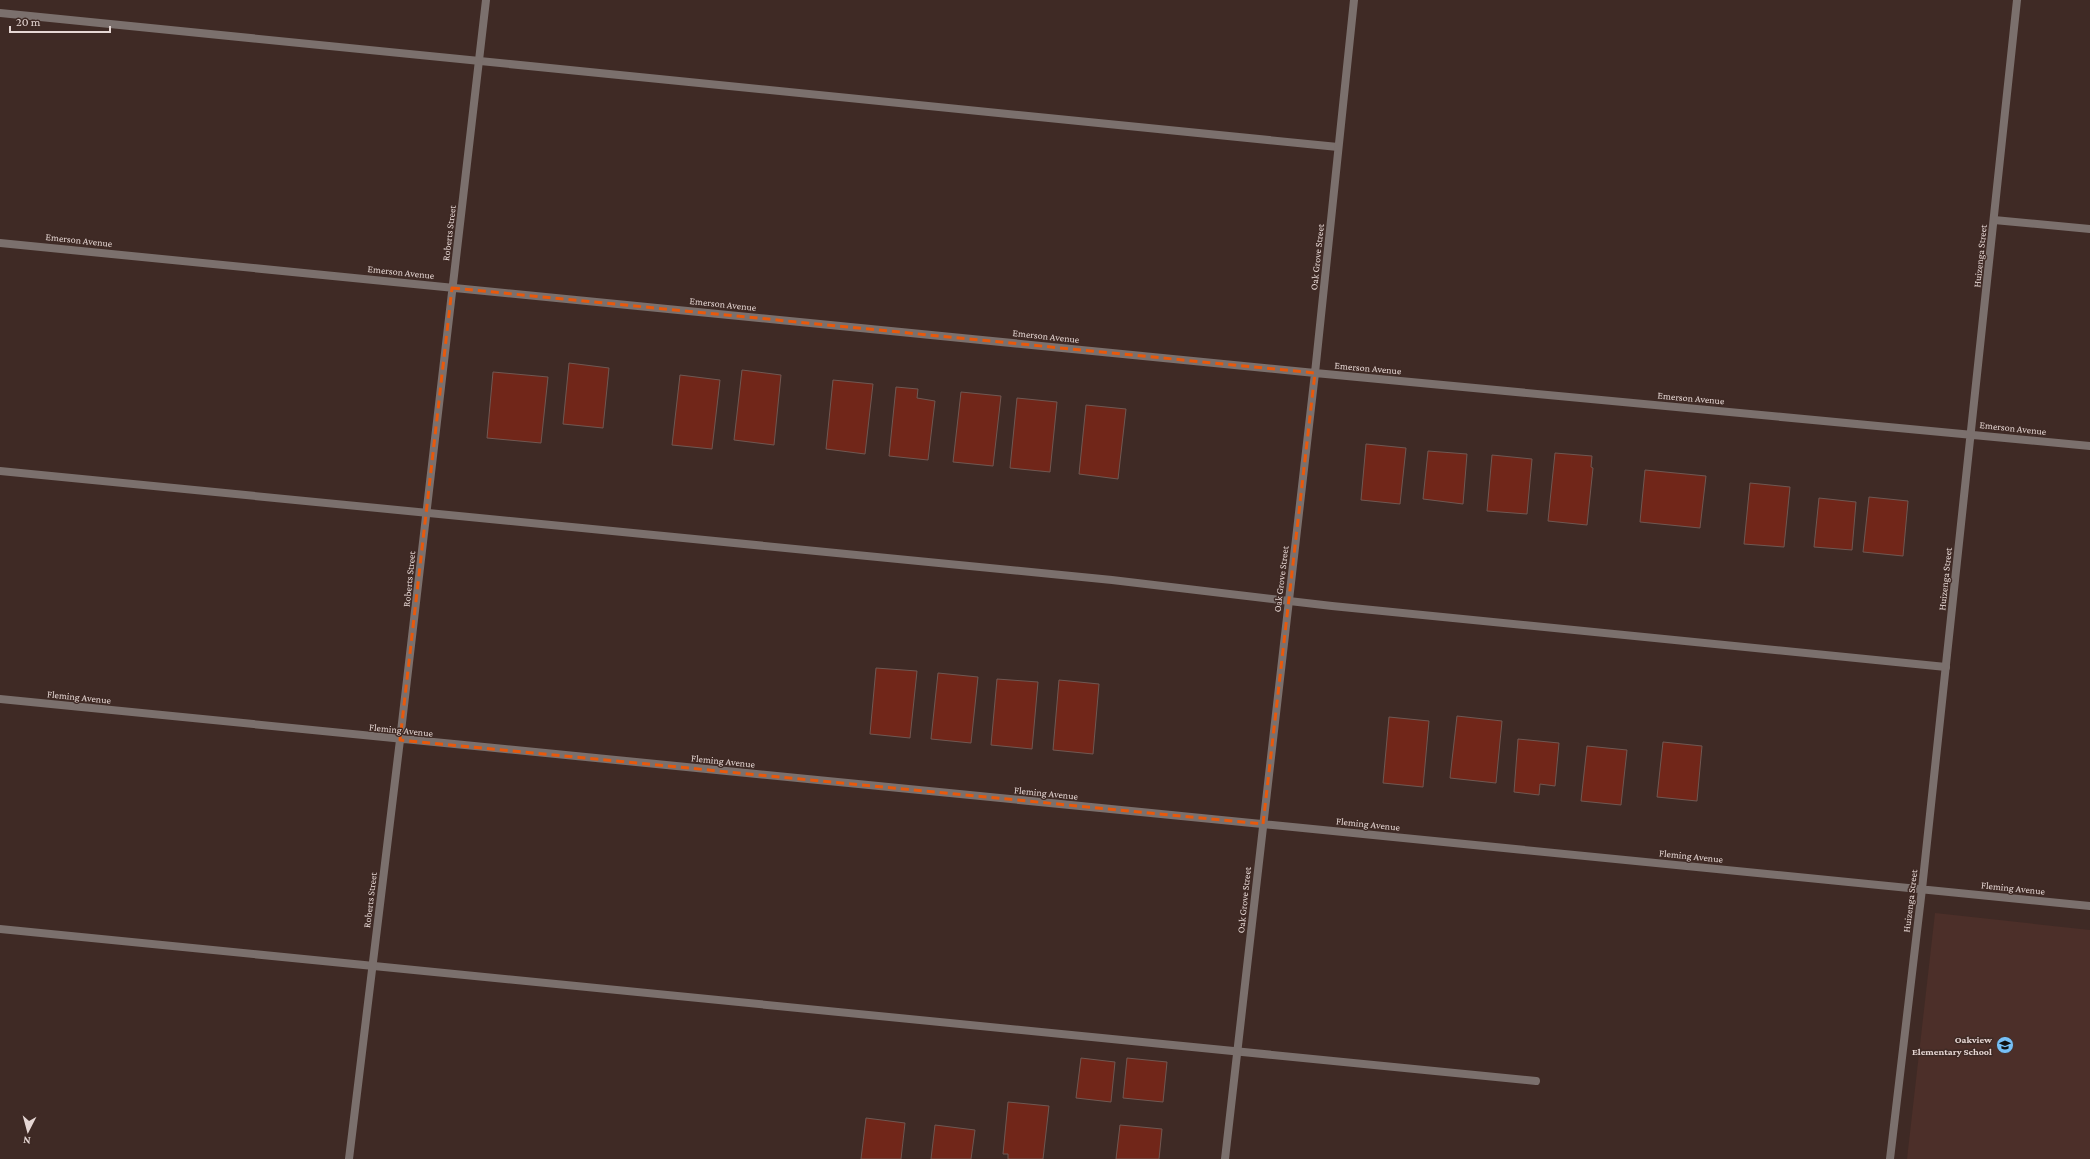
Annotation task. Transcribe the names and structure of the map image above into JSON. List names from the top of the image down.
{
  "streets": {
    "street": [
      "Roberts Street",
      "Emerson Avenue",
      "Huizenga Street",
      "Oak Grove Street",
      "Fleming Avenue"
    ]
  },
  "crossings": [
    ["Roberts Street", "Emerson Avenue"],
    ["Roberts Street", "Fleming Avenue"],
    ["Emerson Avenue", "Huizenga Street"],
    ["Emerson Avenue", "Oak Grove Street"],
    ["Huizenga Street", "Fleming Avenue"],
    ["Oak Grove Street", "Fleming Avenue"]
  ],
  "places": {
    "school or university": ["Oakview Elementary School"]
  },
  "scale_bar": "20 m",
  "north": "bottom"
}
